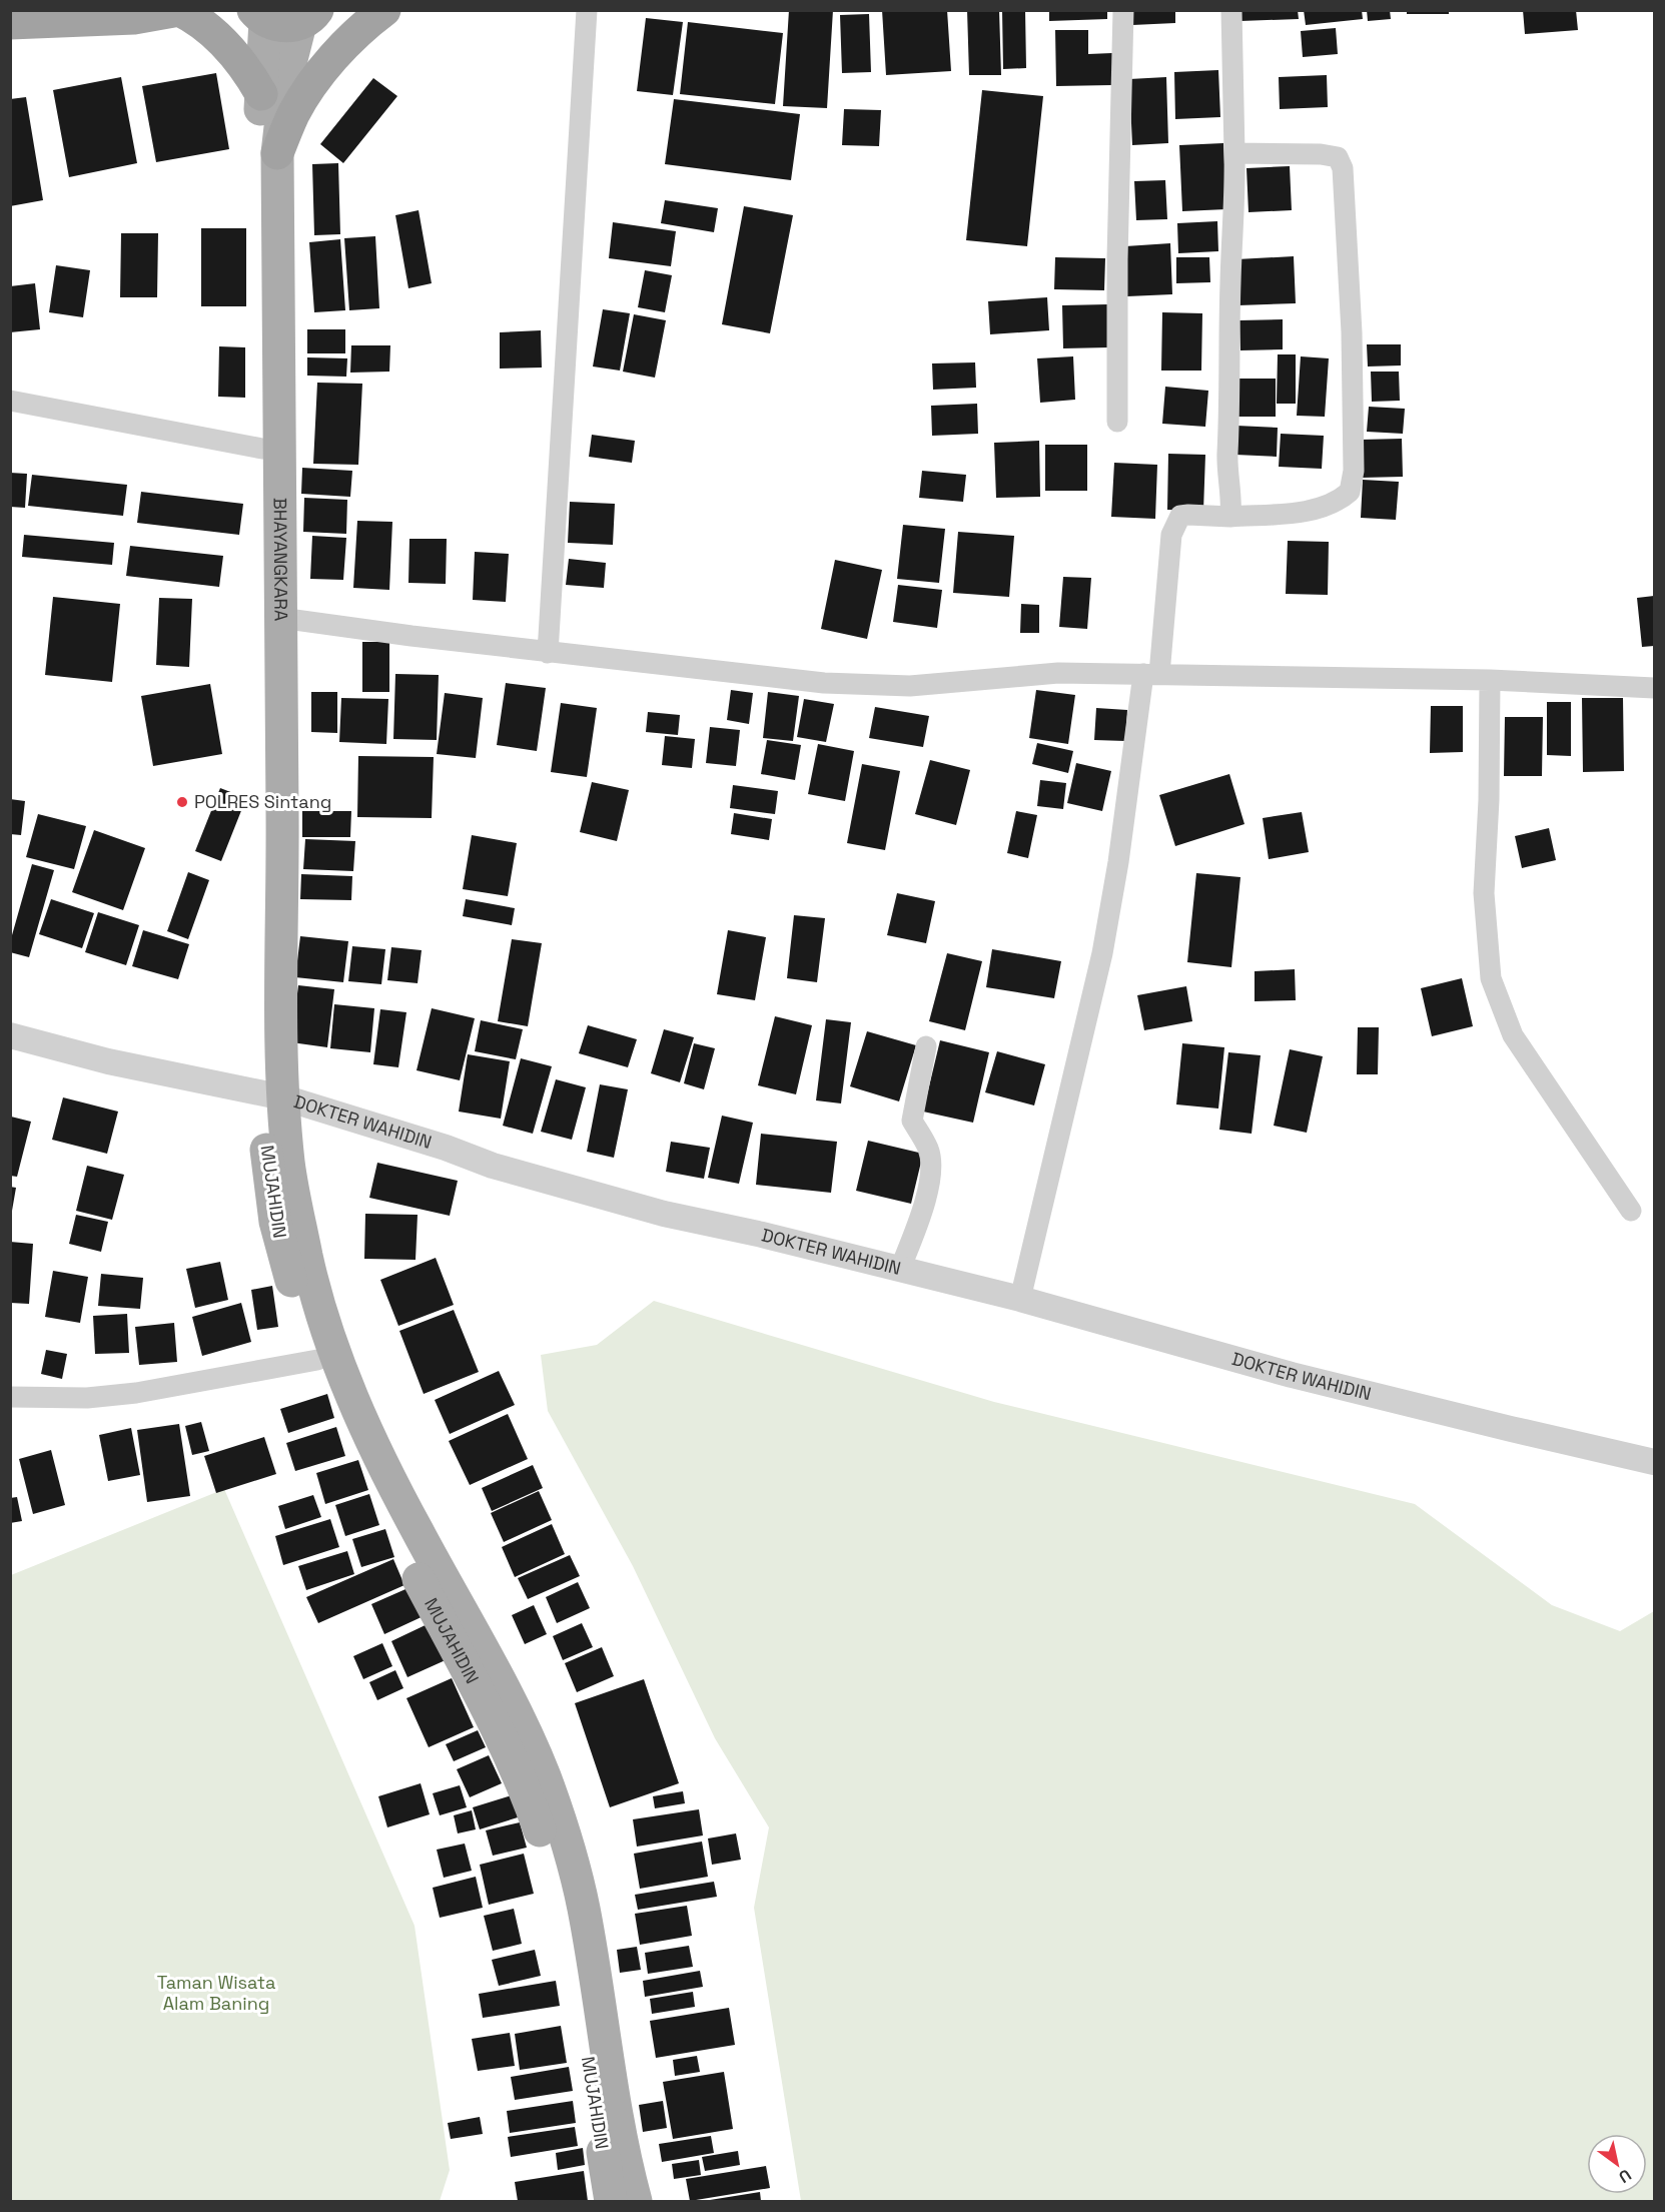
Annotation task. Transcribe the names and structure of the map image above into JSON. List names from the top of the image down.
{
  "streets": {
    "main road": ["BHAYANGKARA", "MUJAHIDIN"],
    "street": ["DOKTER WAHIDIN"]
  },
  "crossings": [
    ["BHAYANGKARA", "DOKTER WAHIDIN"],
    ["BHAYANGKARA", "MUJAHIDIN"],
    ["DOKTER WAHIDIN", "MUJAHIDIN"]
  ],
  "parks": ["Taman Wisata Alam Baning"],
  "places": ["POLRES Sintang"],
  "north": "bottom right"
}
